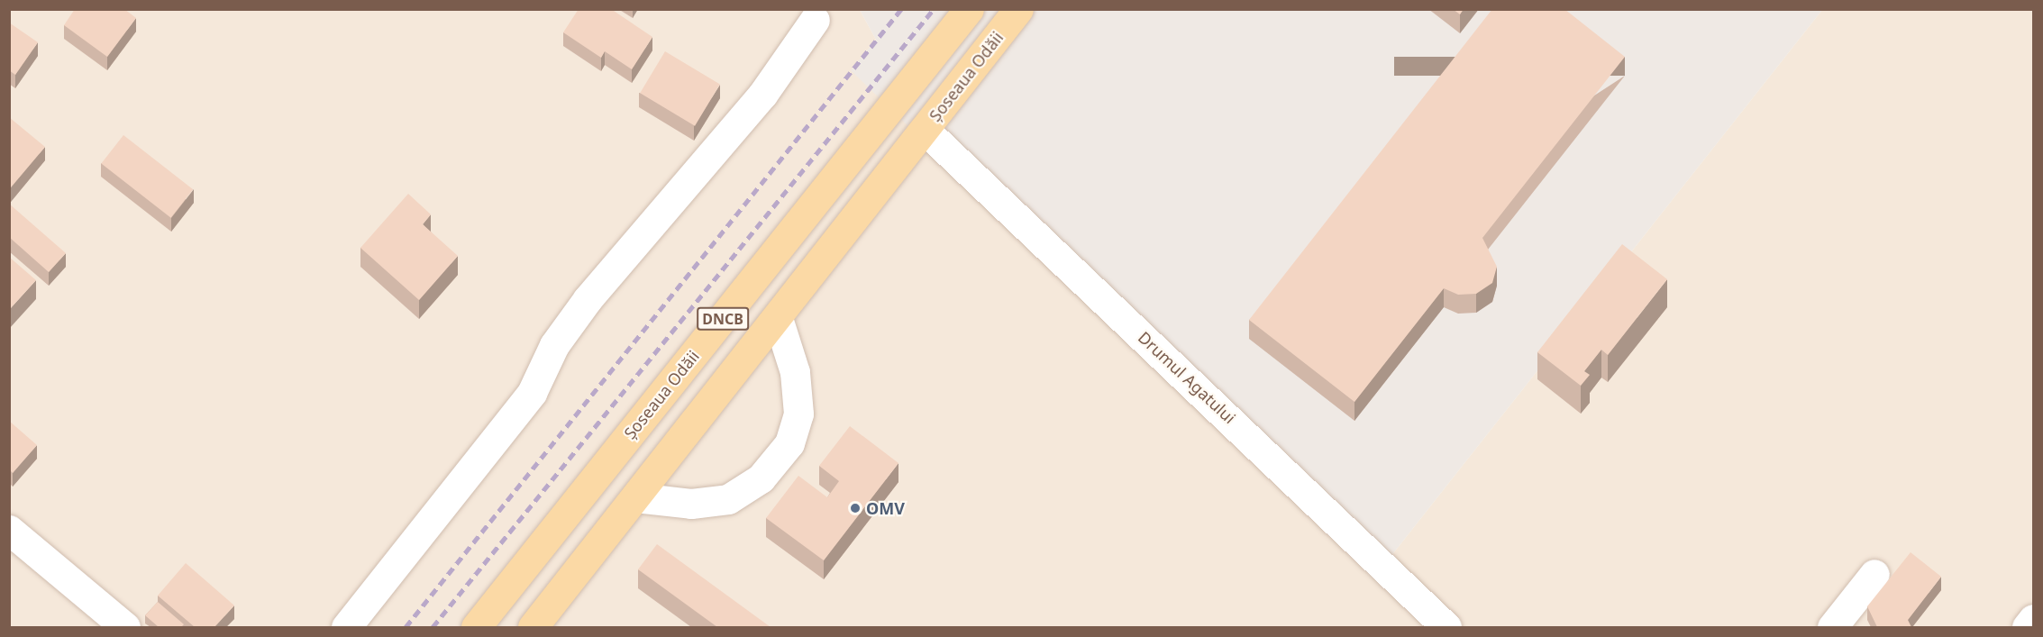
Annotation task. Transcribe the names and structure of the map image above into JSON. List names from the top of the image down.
{
  "streets": {
    "main road": ["Șoseaua Odăii", "DNCB"],
    "street": ["Drumul Agatului"]
  },
  "crossings": [
    ["Șoseaua Odăii", "Drumul Agatului"]
  ],
  "places": ["OMV"]
}
